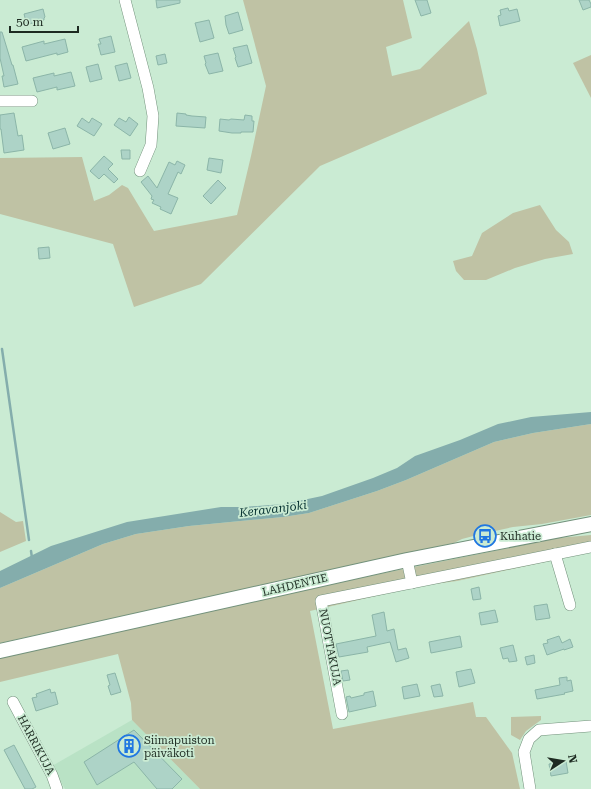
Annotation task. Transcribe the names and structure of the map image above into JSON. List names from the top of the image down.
{
  "streets": {
    "main road": ["LAHDENTIE"],
    "street": ["NUOTTAKUJA", "HARRIKUJA"]
  },
  "water": ["Keravanjoki"],
  "places": {
    "bus stop": ["Kuhatie"],
    "building": ["Siimapuiston päiväkoti"]
  },
  "scale_bar": "50 m",
  "north": "right"
}
